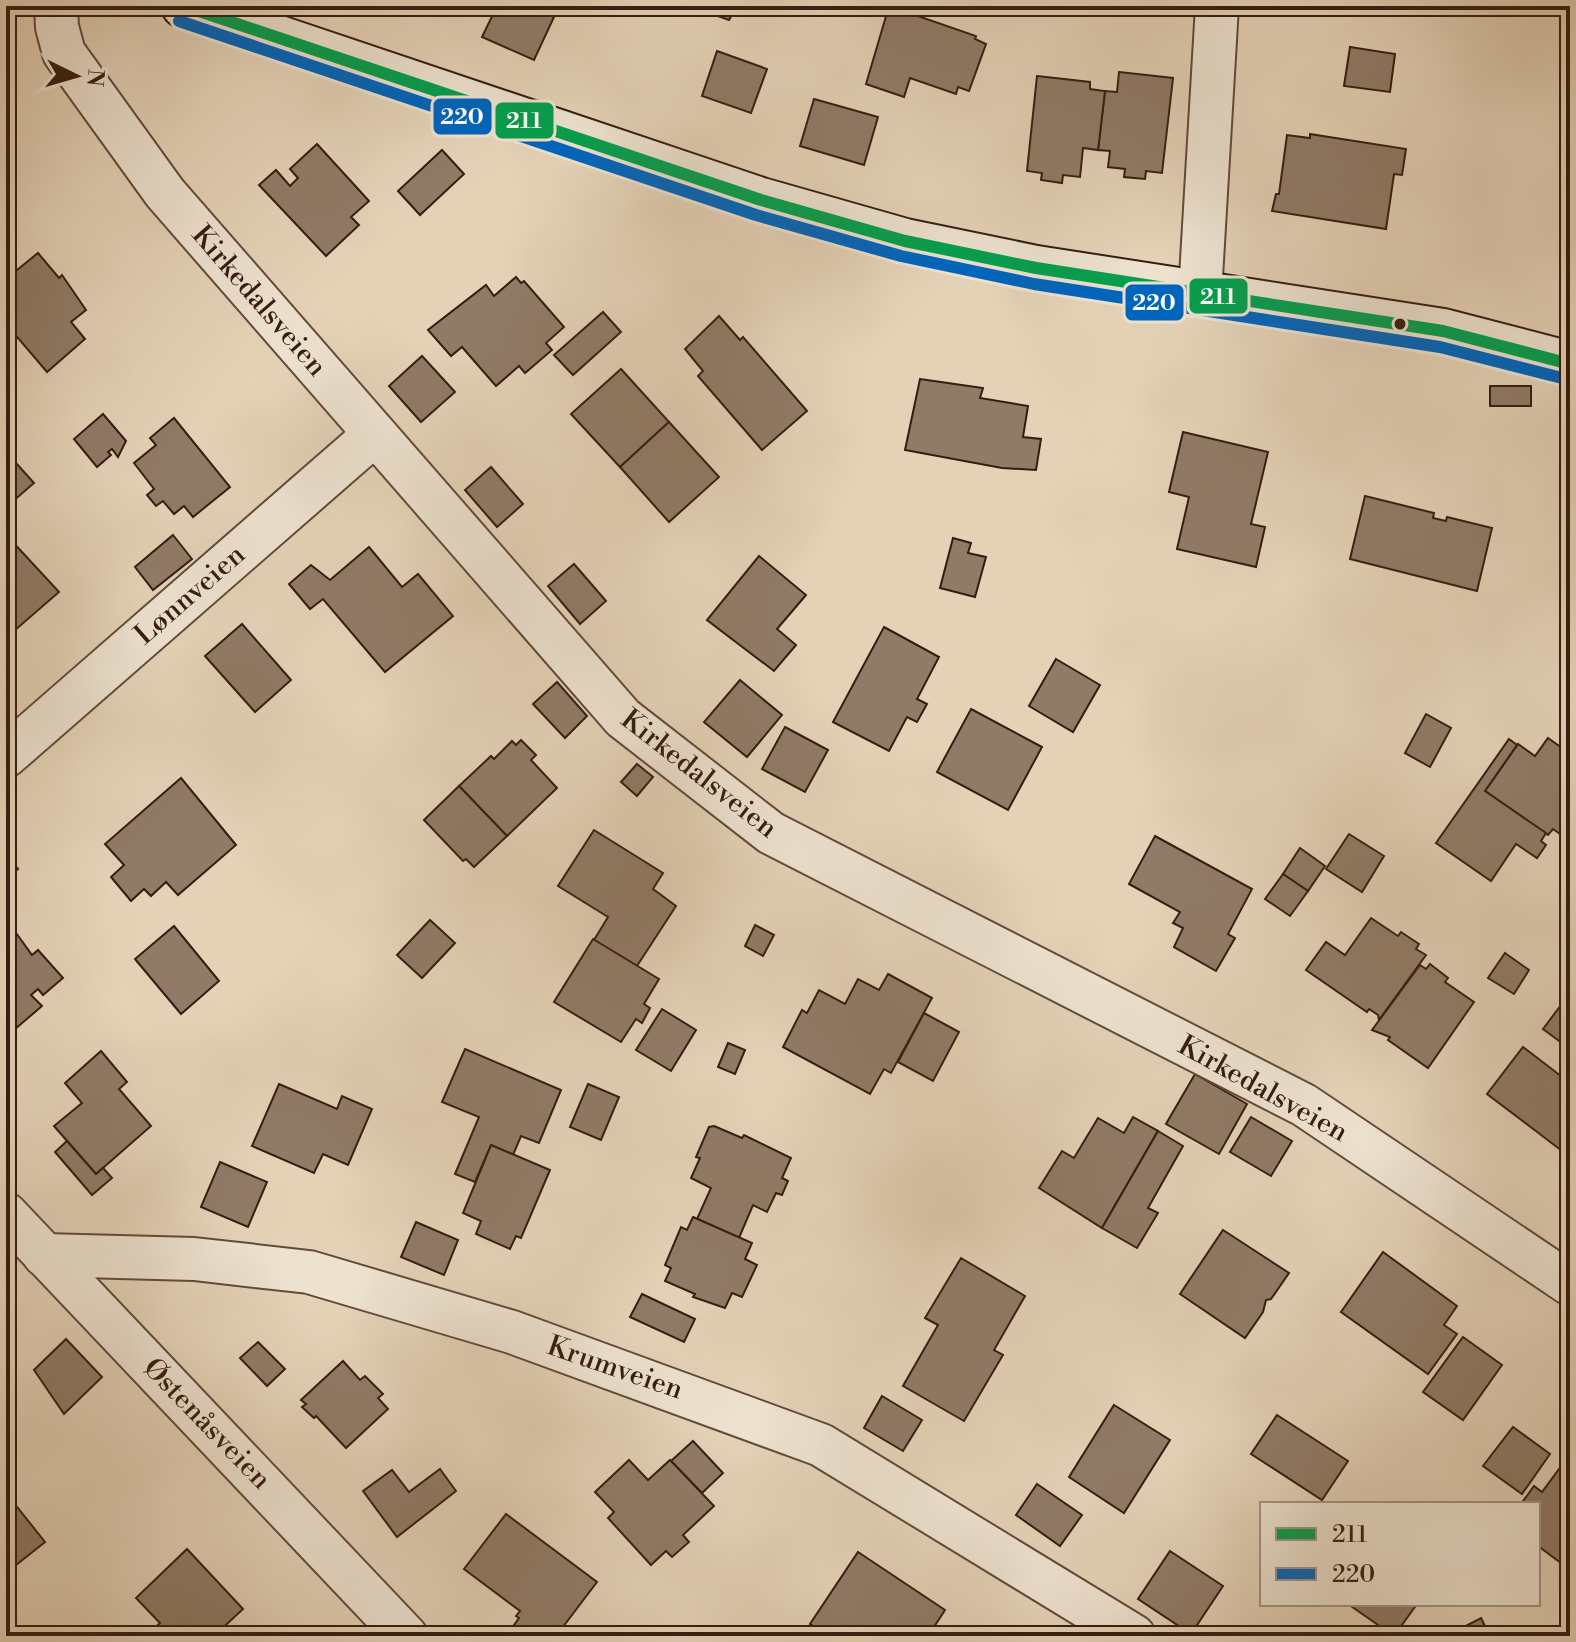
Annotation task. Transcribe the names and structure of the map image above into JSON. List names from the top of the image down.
{
  "streets": {
    "street": [
      "Kirkedalsveien",
      "Lønnveien",
      "Krumveien",
      "Østenåsveien"
    ]
  },
  "crossings": [
    ["Kirkedalsveien", "Lønnveien"],
    ["Krumveien", "Østenåsveien"]
  ],
  "lines": ["transit line 211", "transit line 220"],
  "legend": ["211", "220"],
  "north": "right"
}
